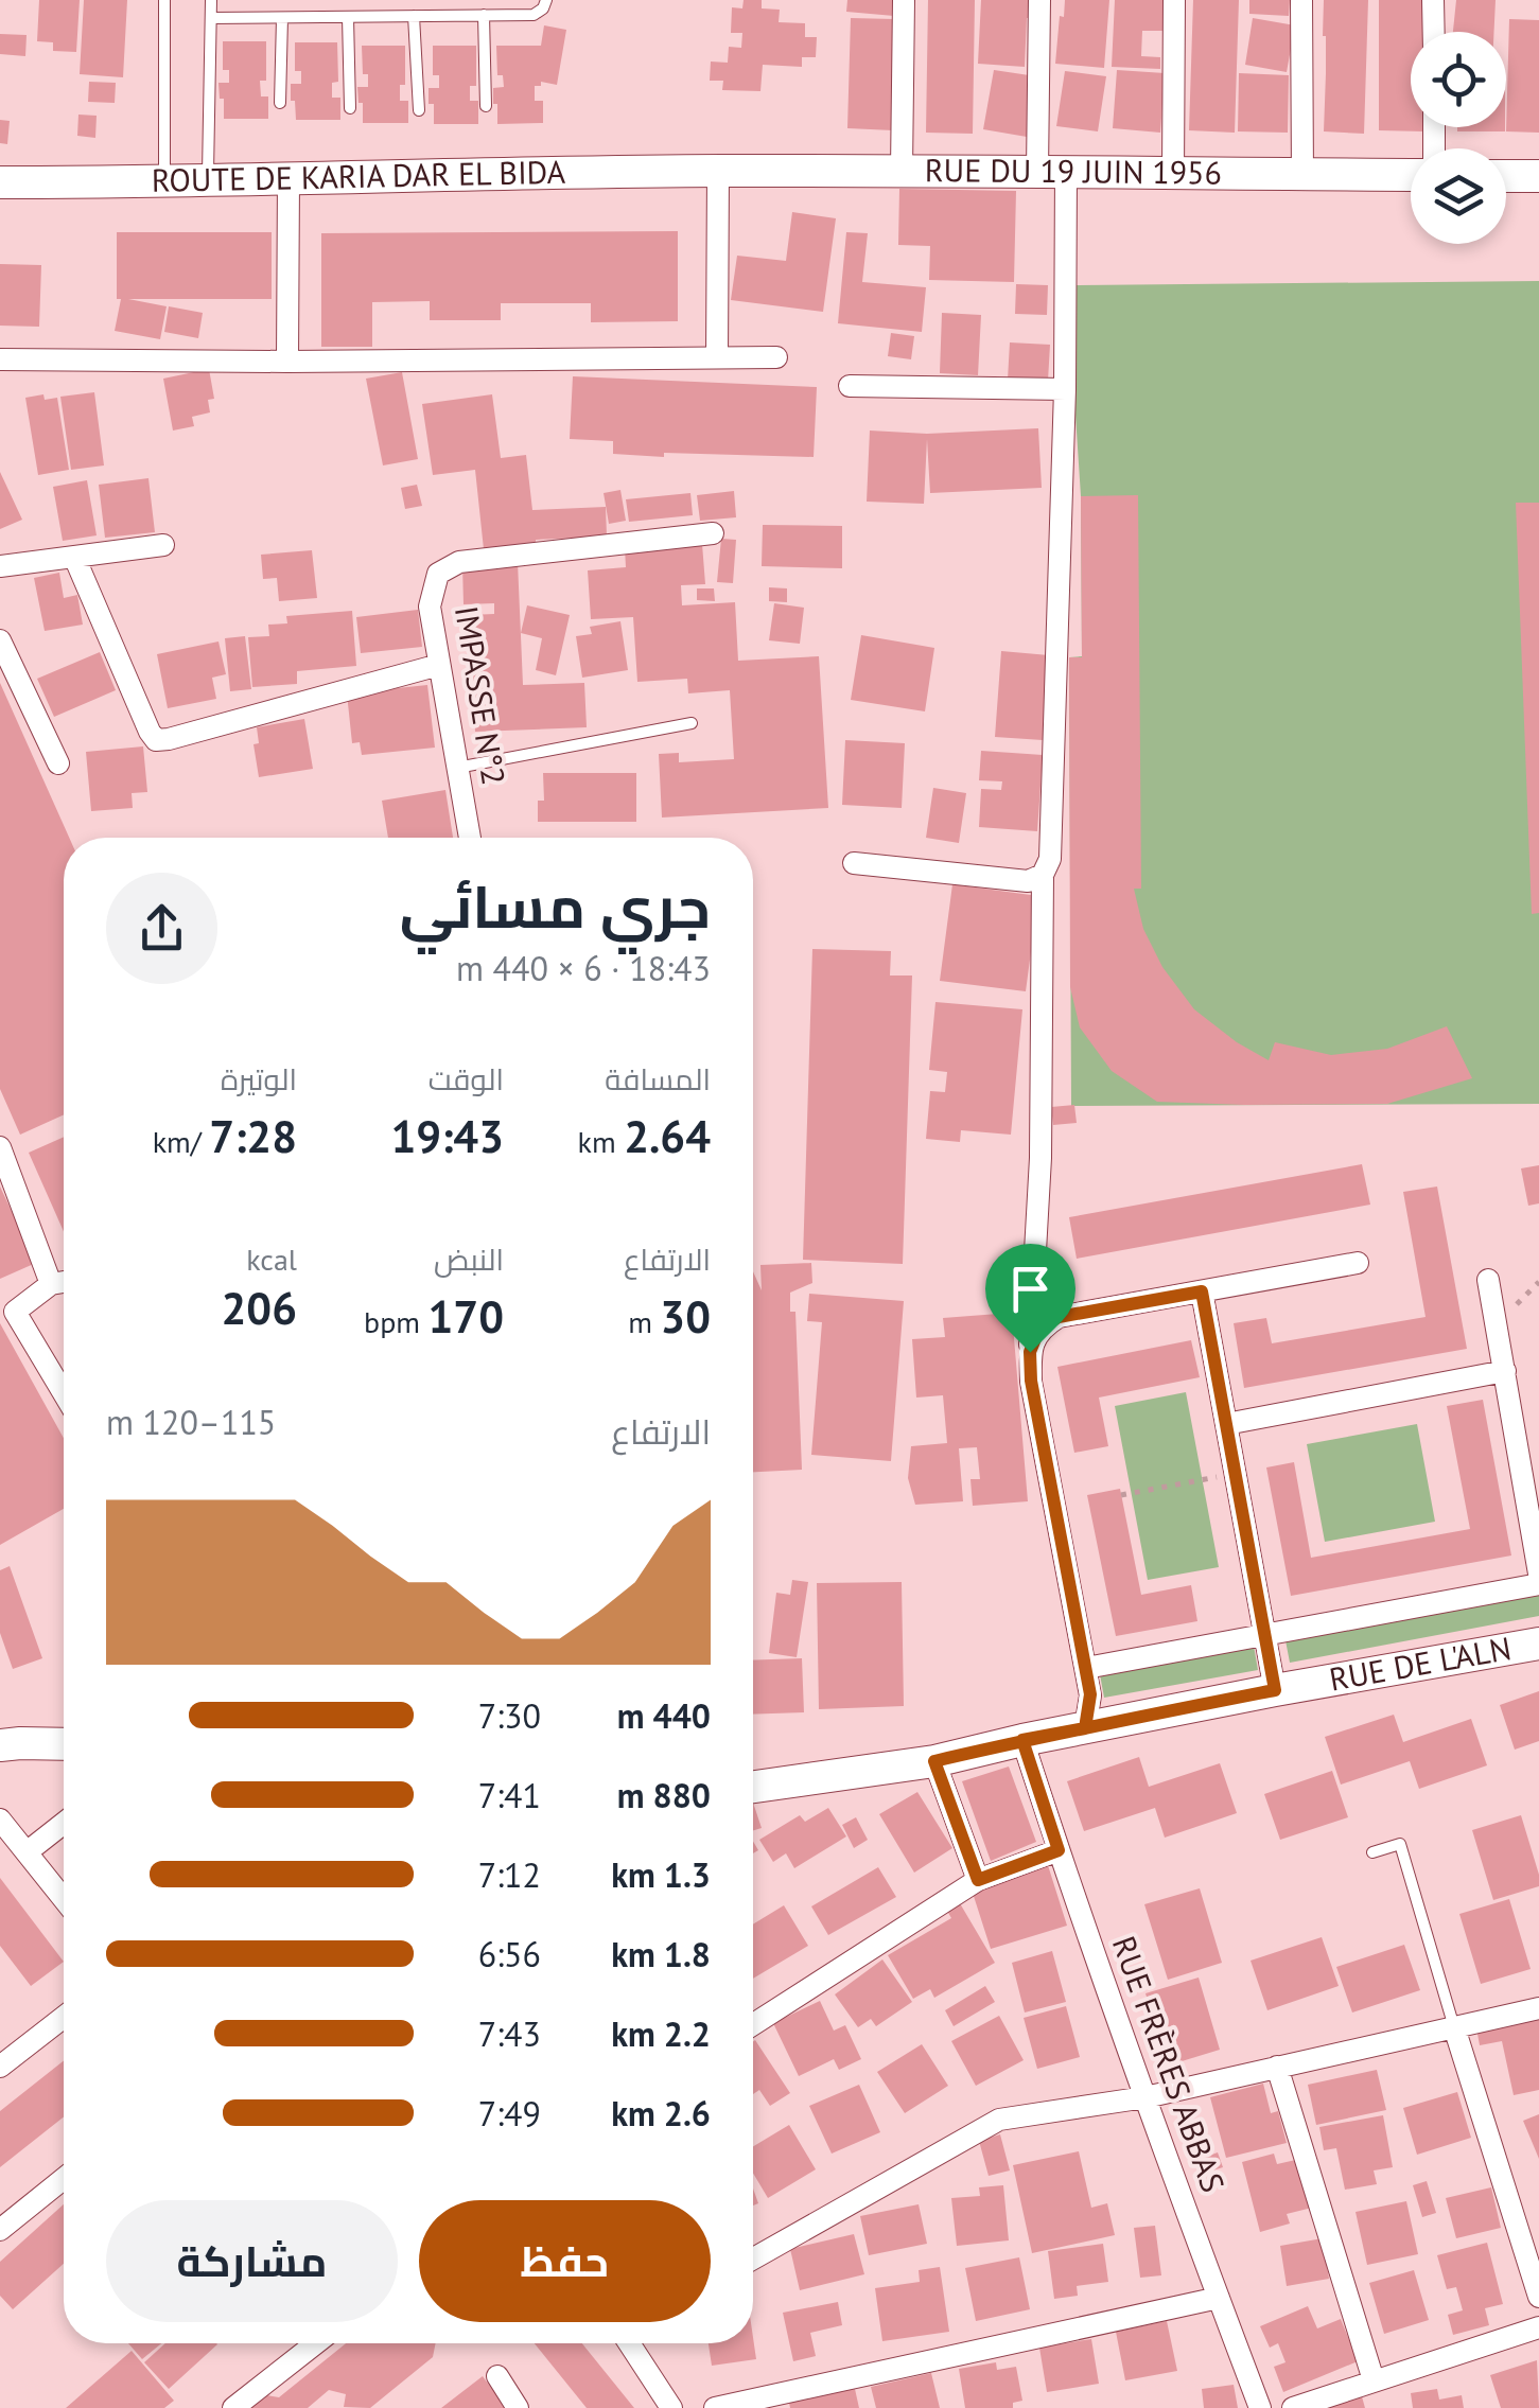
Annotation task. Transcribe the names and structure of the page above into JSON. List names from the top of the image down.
{
  "streets": {
    "street": [
      "RUE DU 19 JUIN 1956",
      "ROUTE DE KARIA DAR EL BIDA",
      "IMPASSE N°2",
      "RUE DE L'ALN",
      "RUE FRÈRES ABBAS"
    ]
  },
  "crossings": [
    ["RUE DU 19 JUIN 1956", "ROUTE DE KARIA DAR EL BIDA"],
    ["RUE DE L'ALN", "RUE FRÈRES ABBAS"]
  ],
  "page": {
    "heading": ["جري مسائي", "18:43 · 6 × 440 m"],
    "stats": [
      ["المسافة", "2.64 km"],
      ["الوقت", "19:43"],
      ["الوتيرة", "7:28 /km"],
      ["الارتفاع", "30 m"],
      ["النبض", "170 bpm"],
      ["kcal", "206"]
    ],
    "chart": ["الارتفاع", "115–120 m"],
    "list": [
      {
        "name": "440 m",
        "note": "7:30"
      },
      {
        "name": "880 m",
        "note": "7:41"
      },
      {
        "name": "1.3 km",
        "note": "7:12"
      },
      {
        "name": "1.8 km",
        "note": "6:56"
      },
      {
        "name": "2.2 km",
        "note": "7:43"
      },
      {
        "name": "2.6 km",
        "note": "7:49"
      }
    ],
    "buttons": ["حفظ", "مشاركة"]
  }
}
